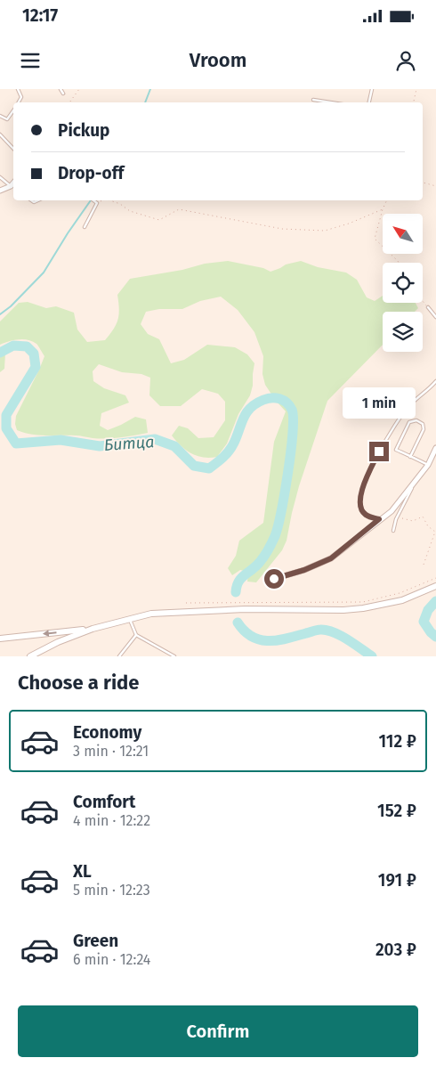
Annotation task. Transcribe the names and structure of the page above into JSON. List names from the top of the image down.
{
  "water": ["Битца"],
  "north": "top left",
  "page": {
    "status": "12:17",
    "header": "Vroom",
    "banner": ["Pickup", "Drop-off"],
    "bubble": "1 min",
    "heading": "Choose a ride",
    "list": [
      {
        "name": "Economy",
        "note": "3 min · 12:21",
        "value": "112 ₽"
      },
      {
        "name": "Comfort",
        "note": "4 min · 12:22",
        "value": "152 ₽"
      },
      {
        "name": "XL",
        "note": "5 min · 12:23",
        "value": "191 ₽"
      },
      {
        "name": "Green",
        "note": "6 min · 12:24",
        "value": "203 ₽"
      }
    ],
    "buttons": "Confirm"
  }
}
